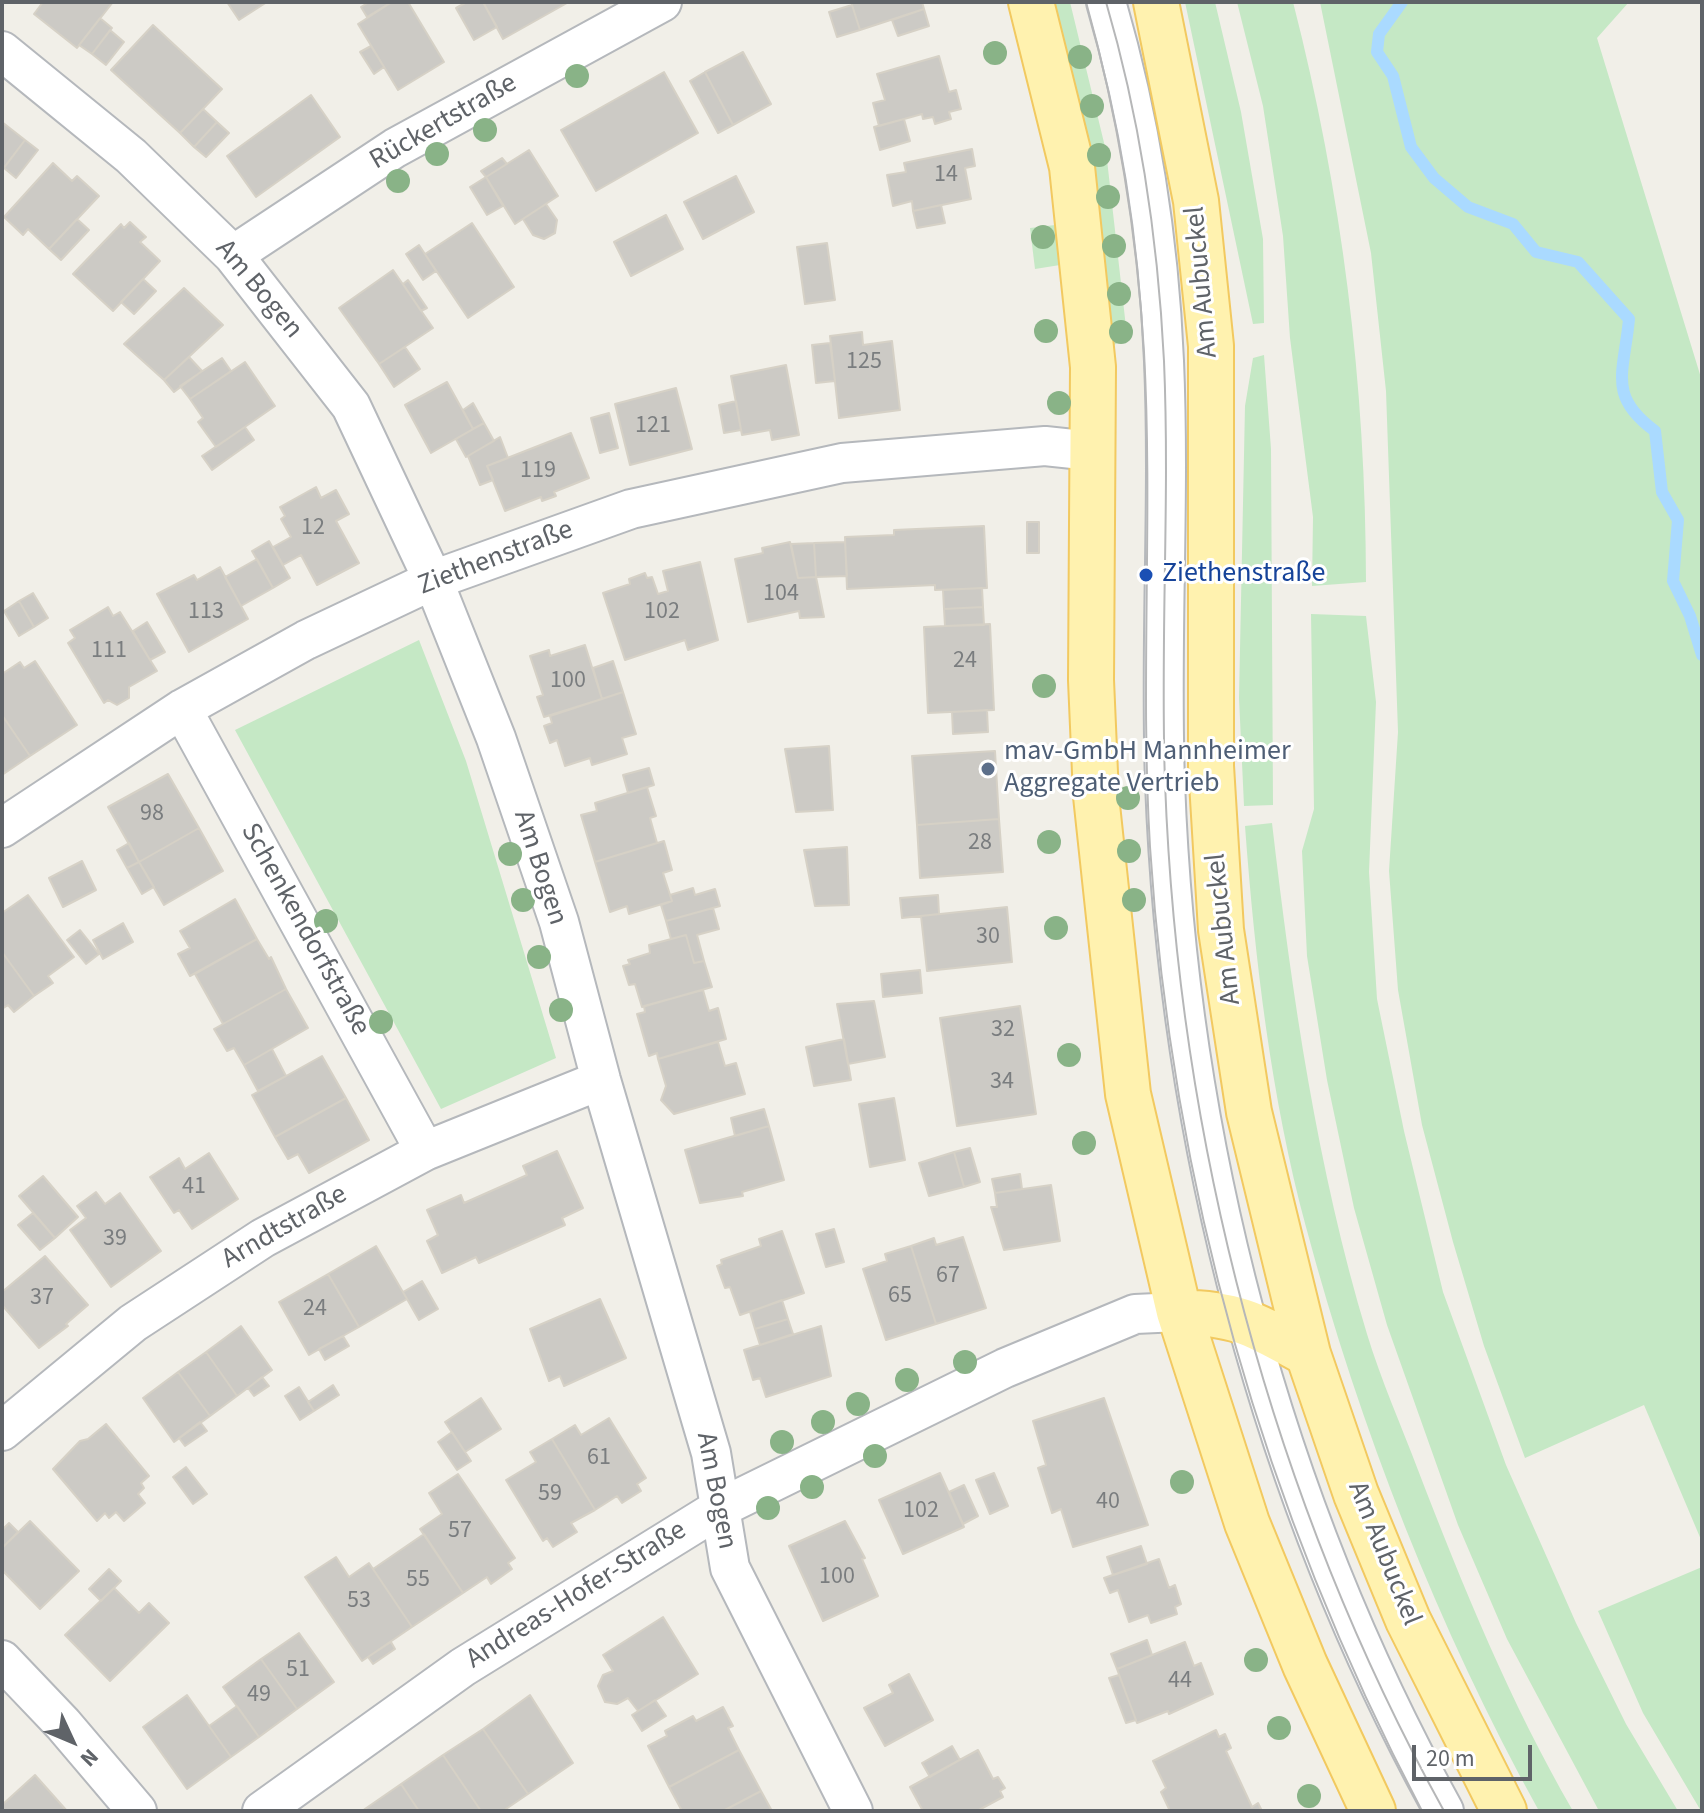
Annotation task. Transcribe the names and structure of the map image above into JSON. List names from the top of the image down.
{
  "streets": {
    "main road": ["Am Aubuckel"],
    "street": [
      "Rückertstraße",
      "Am Bogen",
      "Ziethenstraße",
      "Schenkendorfstraße",
      "Arndtstraße",
      "Andreas-Hofer-Straße"
    ]
  },
  "crossings": [
    ["Rückertstraße", "Am Bogen"],
    ["Am Bogen", "Ziethenstraße"],
    ["Am Bogen", "Arndtstraße"],
    ["Am Bogen", "Andreas-Hofer-Straße"],
    ["Ziethenstraße", "Schenkendorfstraße"],
    ["Schenkendorfstraße", "Arndtstraße"]
  ],
  "places": ["Ziethenstraße", "mav-GmbH Mannheimer Aggregate Vertrieb"],
  "house_numbers": [
    "14",
    "125",
    "121",
    "119",
    "12",
    "104",
    "113",
    "102",
    "111",
    "24",
    "100",
    "98",
    "28",
    "30",
    "32",
    "34",
    "41",
    "39",
    "67",
    "65",
    "37",
    "24",
    "61",
    "59",
    "40",
    "102",
    "57",
    "100",
    "55",
    "53",
    "51",
    "44",
    "49"
  ],
  "scale_bar": "20 m",
  "north": "bottom right"
}
